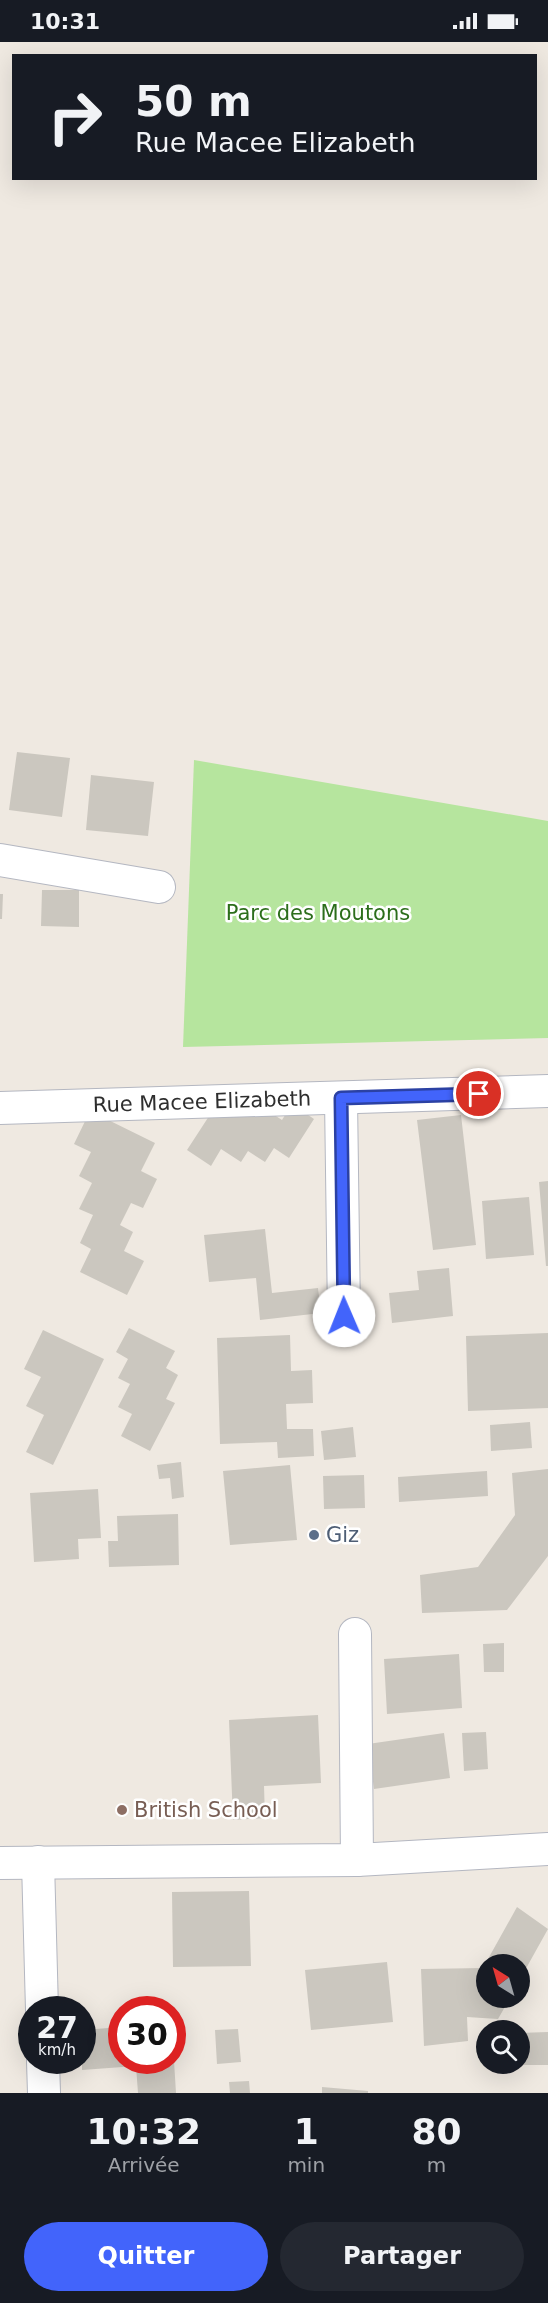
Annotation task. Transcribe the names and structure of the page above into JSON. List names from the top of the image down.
{
  "streets": {
    "street": ["Rue Macee Elizabeth"]
  },
  "parks": ["Parc des Moutons"],
  "places": ["Giz", "British School"],
  "north": "top left",
  "page": {
    "status": "10:31",
    "turn": ["50 m", "Rue Macee Elizabeth"],
    "speed": "27 km/h",
    "limit": "30",
    "eta": [
      "10:32",
      "Arrivée",
      "1",
      "min",
      "80",
      "m"
    ],
    "buttons": ["Quitter", "Partager"]
  }
}
